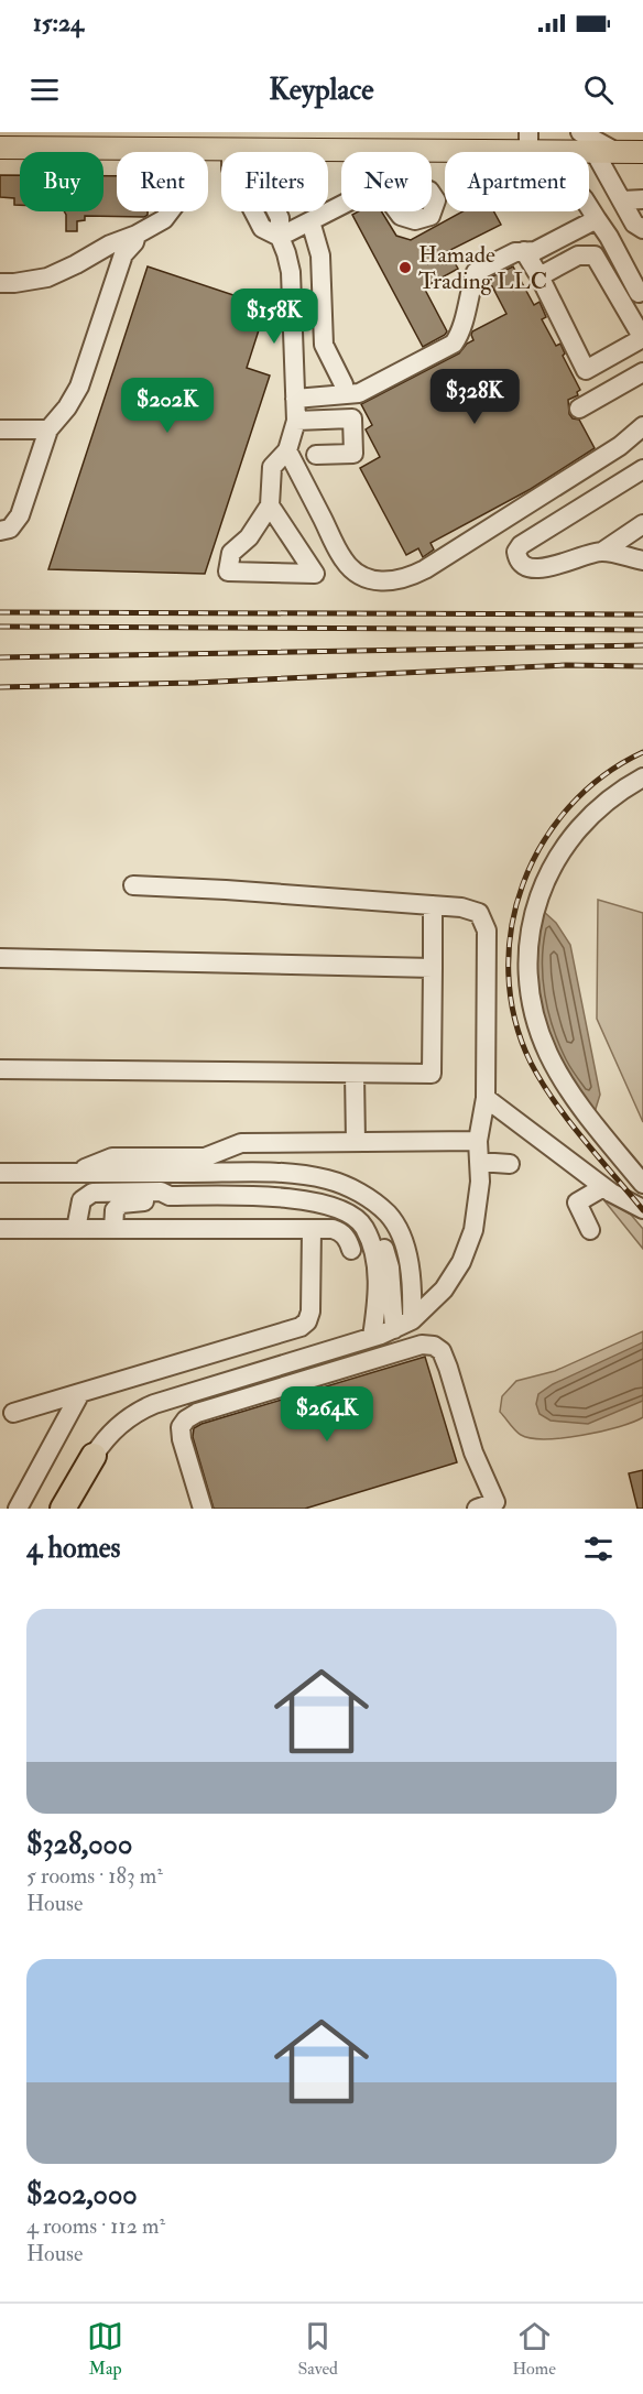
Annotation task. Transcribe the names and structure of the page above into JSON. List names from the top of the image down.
{
  "places": ["Hamade Trading LLC"],
  "page": {
    "status": "15:24",
    "header": "Keyplace",
    "chip": [
      "Buy",
      "Rent",
      "Filters",
      "New",
      "Apartment"
    ],
    "price": [
      "$158K",
      "$328K",
      "$202K",
      "$264K"
    ],
    "heading": "4 homes",
    "list": [
      {
        "name": "$328,000",
        "note": "5 rooms · 183 m² · House"
      },
      {
        "name": "$202,000",
        "note": "4 rooms · 112 m² · House"
      }
    ],
    "tabs": ["Map", "Saved", "Home"]
  }
}
